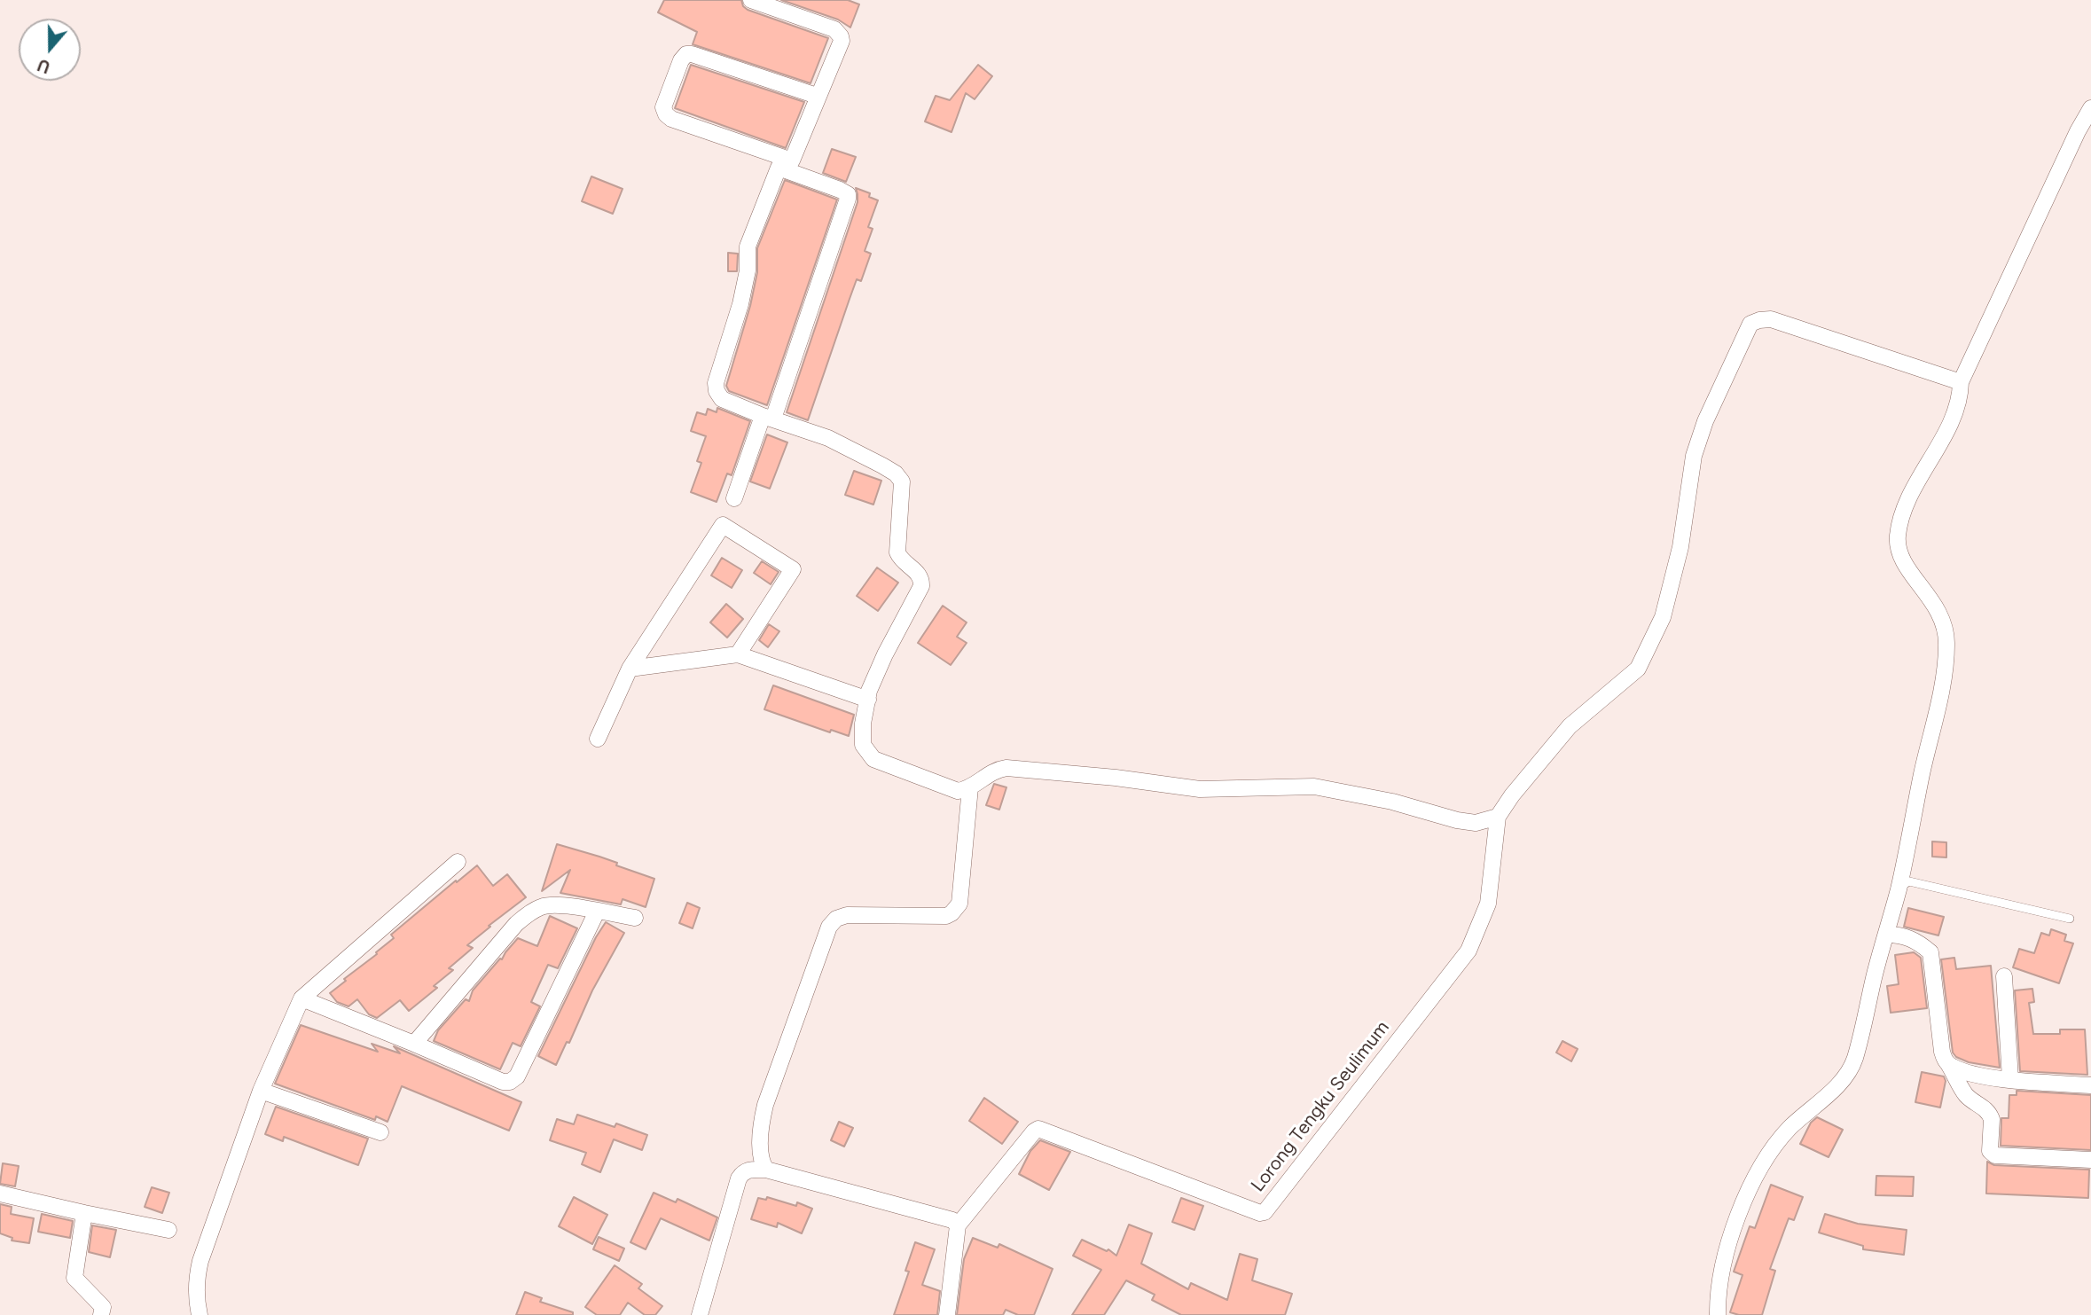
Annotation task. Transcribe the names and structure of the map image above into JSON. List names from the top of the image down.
{
  "streets": {
    "street": ["Lorong Tengku Seulimum"]
  },
  "north": "bottom"
}
